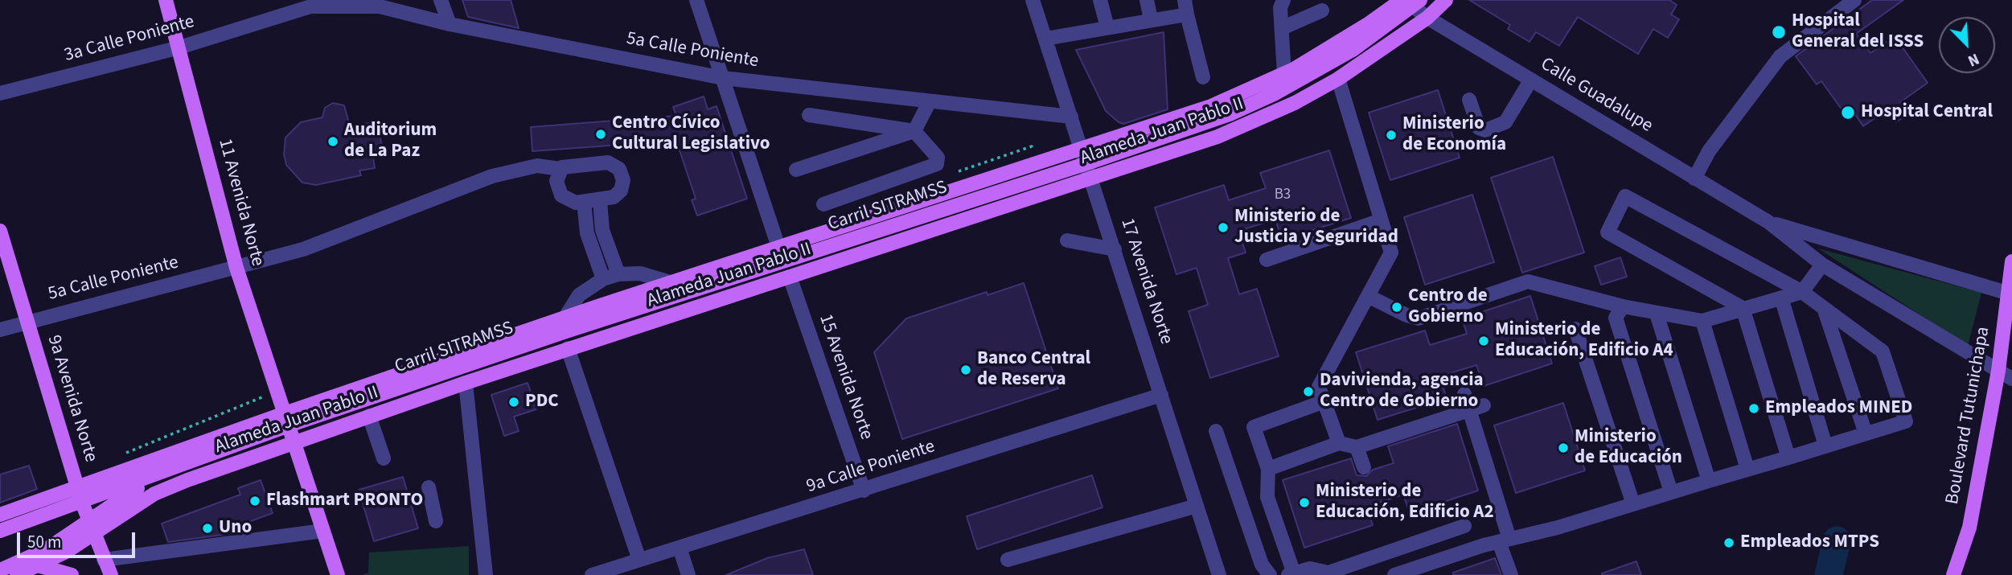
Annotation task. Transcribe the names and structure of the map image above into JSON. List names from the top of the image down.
{
  "streets": {
    "main road": [
      "Alameda Juan Pablo II",
      "11 Avenida Norte",
      "Carril SITRAMSS",
      "9a Avenida Norte",
      "Boulevard Tutunichapa"
    ],
    "street": [
      "3a Calle Poniente",
      "5a Calle Poniente",
      "Calle Guadalupe",
      "17 Avenida Norte",
      "15 Avenida Norte",
      "9a Calle Poniente"
    ]
  },
  "crossings": [
    ["3a Calle Poniente", "5a Calle Poniente"],
    ["3a Calle Poniente", "11 Avenida Norte"],
    ["5a Calle Poniente", "11 Avenida Norte"],
    ["5a Calle Poniente", "17 Avenida Norte"],
    ["5a Calle Poniente", "9a Avenida Norte"],
    ["Calle Guadalupe", "Alameda Juan Pablo II"],
    ["Calle Guadalupe", "Carril SITRAMSS"],
    ["Calle Guadalupe", "Boulevard Tutunichapa"],
    ["Alameda Juan Pablo II", "11 Avenida Norte"],
    ["Alameda Juan Pablo II", "Carril SITRAMSS"],
    ["Alameda Juan Pablo II", "17 Avenida Norte"],
    ["Alameda Juan Pablo II", "15 Avenida Norte"],
    ["Alameda Juan Pablo II", "9a Avenida Norte"],
    ["11 Avenida Norte", "Carril SITRAMSS"],
    ["Carril SITRAMSS", "17 Avenida Norte"],
    ["Carril SITRAMSS", "9a Avenida Norte"],
    ["17 Avenida Norte", "9a Calle Poniente"],
    ["15 Avenida Norte", "9a Calle Poniente"]
  ],
  "places": [
    "Hospital General del ISSS",
    "Hospital Central",
    "Centro Cívico Cultural Legislativo",
    "Ministerio de Economía",
    "Auditorium de La Paz",
    "Ministerio de Justicia y Seguridad",
    "Centro de Gobierno",
    "Ministerio de Educación, Edificio A4",
    "Banco Central de Reserva",
    "Davivienda, agencia Centro de Gobierno",
    "PDC",
    "Empleados MINED",
    "Ministerio de Educación",
    "Flashmart PRONTO",
    "Ministerio de Educación, Edificio A2",
    "Uno",
    "Empleados MTPS"
  ],
  "house_numbers": ["B3"],
  "scale_bar": "50 m",
  "north": "bottom right"
}
